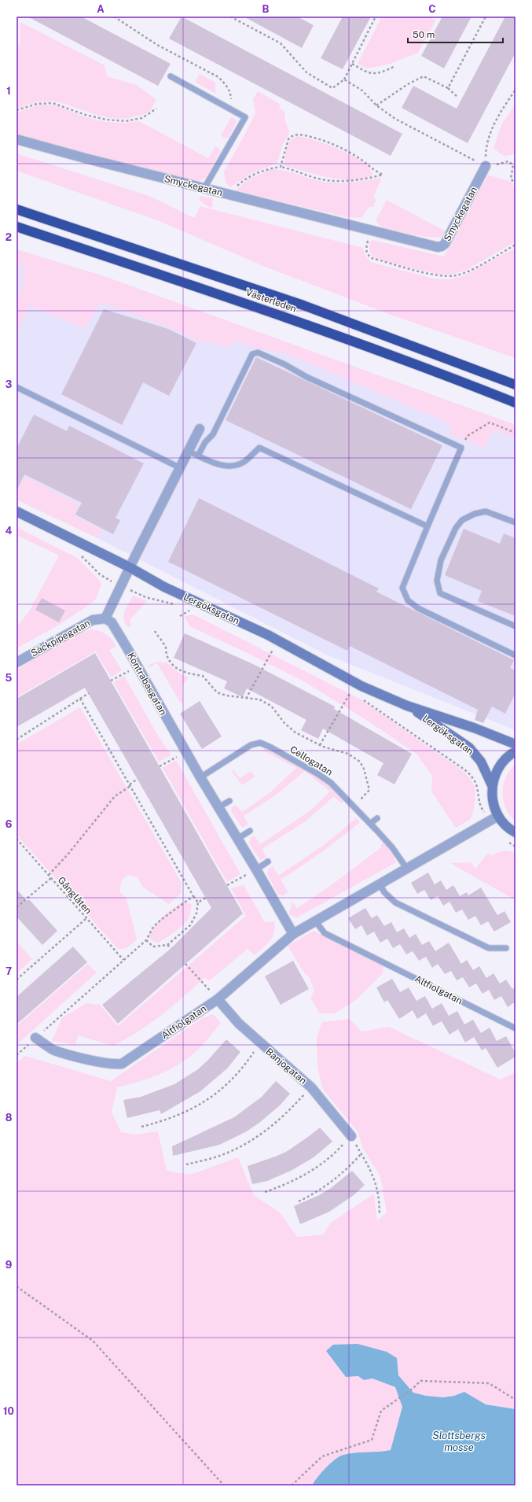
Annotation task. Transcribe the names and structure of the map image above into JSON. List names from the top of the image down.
{
  "streets": {
    "highway": ["Västerleden"],
    "street": [
      "Smyckegatan",
      "Lergöksgatan",
      "Säckpipegatan",
      "Kontrabasgatan",
      "Altfiolgatan",
      "Banjogatan"
    ],
    "lane": ["Cellogatan"],
    "path": ["Gånglåten"]
  },
  "crossings": [
    ["Säckpipegatan", "Kontrabasgatan"],
    ["Kontrabasgatan", "Cellogatan"],
    ["Kontrabasgatan", "Altfiolgatan"],
    ["Cellogatan", "Altfiolgatan"],
    ["Altfiolgatan", "Banjogatan"]
  ],
  "water": ["Slottsbergs mosse"],
  "scale_bar": "50 m",
  "grid": {
    "columns": ["A", "B", "C"],
    "rows": [
      "1",
      "2",
      "3",
      "4",
      "5",
      "6",
      "7",
      "8",
      "9",
      "10"
    ]
  }
}
